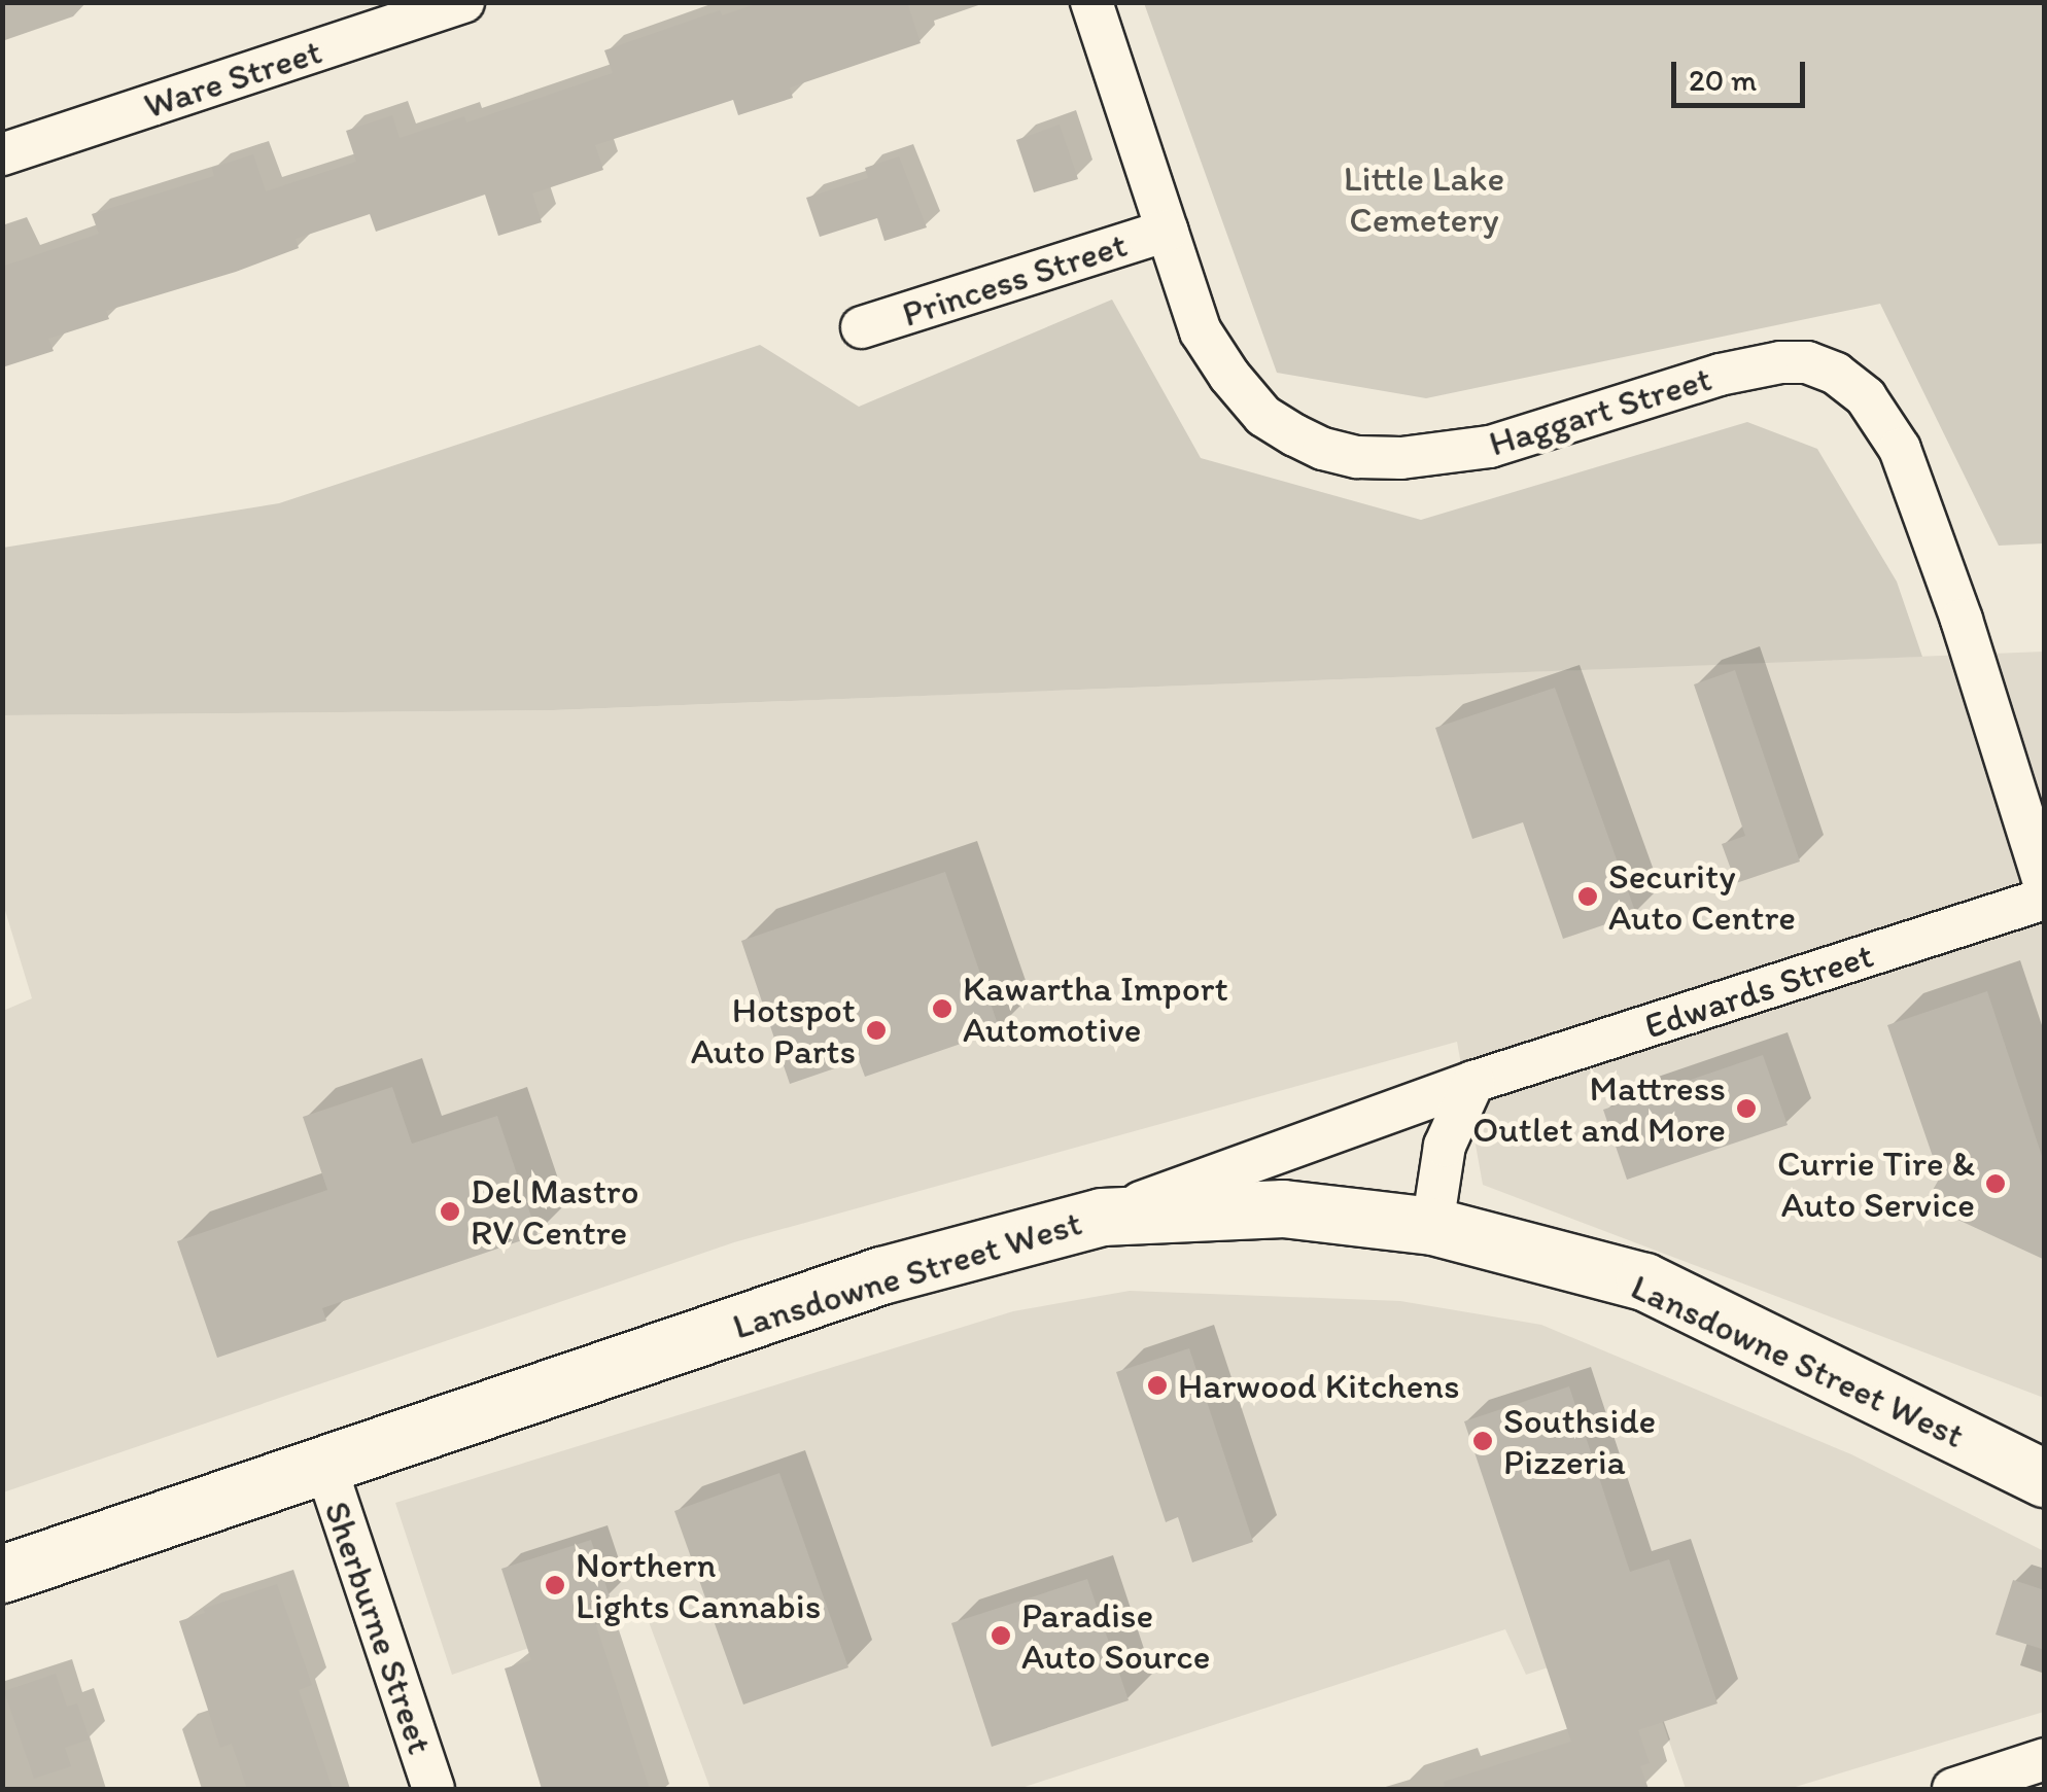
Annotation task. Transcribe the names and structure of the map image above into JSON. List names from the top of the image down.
{
  "streets": {
    "main road": ["Lansdowne Street West"],
    "street": [
      "Ware Street",
      "Princess Street",
      "Haggart Street",
      "Edwards Street",
      "Sherburne Street"
    ]
  },
  "crossings": [
    ["Princess Street", "Haggart Street"],
    ["Edwards Street", "Lansdowne Street West"],
    ["Lansdowne Street West", "Sherburne Street"]
  ],
  "parks": ["Little Lake Cemetery"],
  "places": [
    "Security Auto Centre",
    "Kawartha Import Automotive",
    "Hotspot Auto Parts",
    "Mattress Outlet and More",
    "Currie Tire & Auto Service",
    "Del Mastro RV Centre",
    "Harwood Kitchens",
    "Southside Pizzeria",
    "Northern Lights Cannabis",
    "Paradise Auto Source"
  ],
  "scale_bar": "20 m"
}
